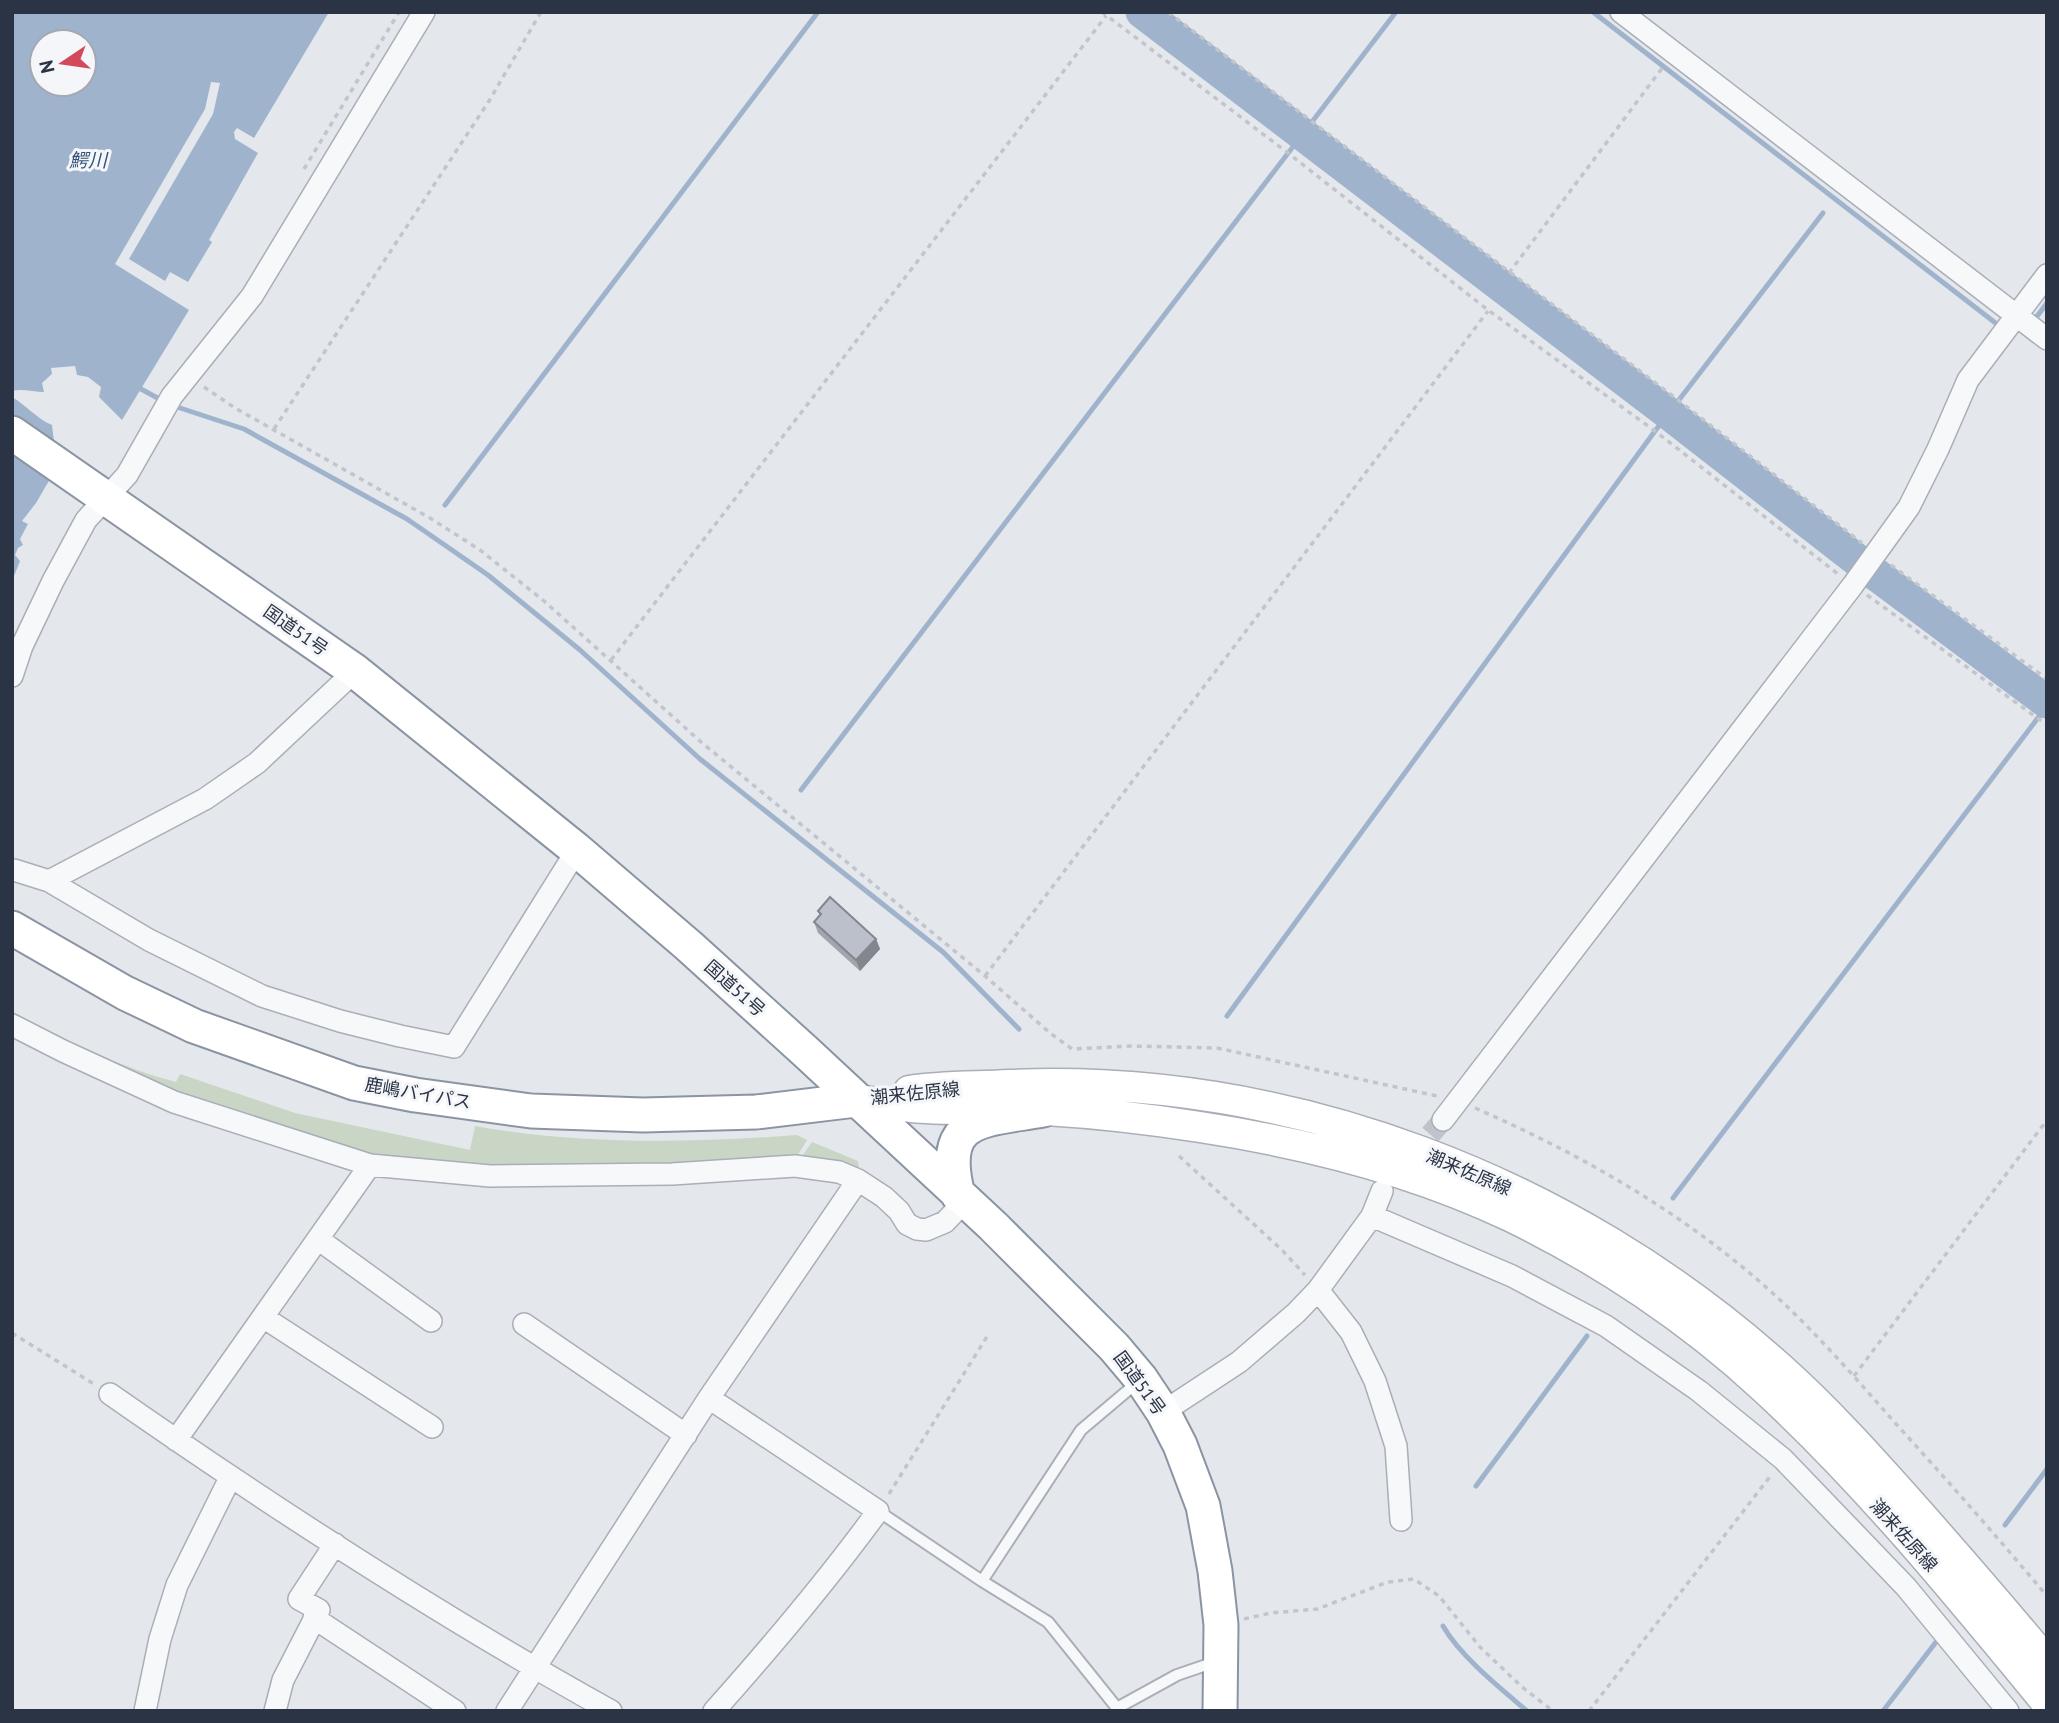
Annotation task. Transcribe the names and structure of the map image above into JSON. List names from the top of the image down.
{
  "streets": {
    "highway": ["国道51号", "鹿嶋バイパス"],
    "main road": ["潮来佐原線"]
  },
  "crossings": [
    ["国道51号", "鹿嶋バイパス"],
    ["国道51号", "潮来佐原線"],
    ["鹿嶋バイパス", "潮来佐原線"]
  ],
  "water": ["鰐川"],
  "north": "left"
}
